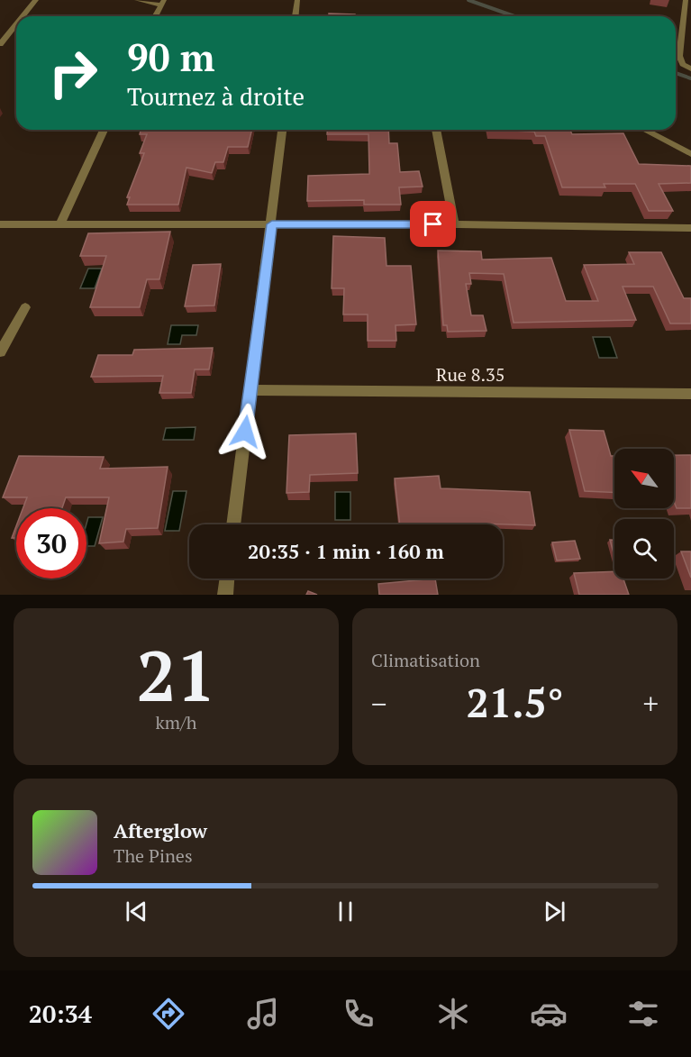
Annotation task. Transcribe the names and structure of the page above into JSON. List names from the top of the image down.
{
  "streets": {
    "street": ["Rue 8.35"]
  },
  "north": "top left",
  "page": {
    "turn": ["90 m", "Tournez à droite"],
    "limit": "30",
    "trip": "20:35 · 1 min · 160 m",
    "tile": [
      ["21", "km/h"],
      "Climatisation"
    ],
    "heat": ["−", "21.5°", "+"],
    "song": ["Afterglow", "The Pines"],
    "tabs": "20:34"
  }
}
